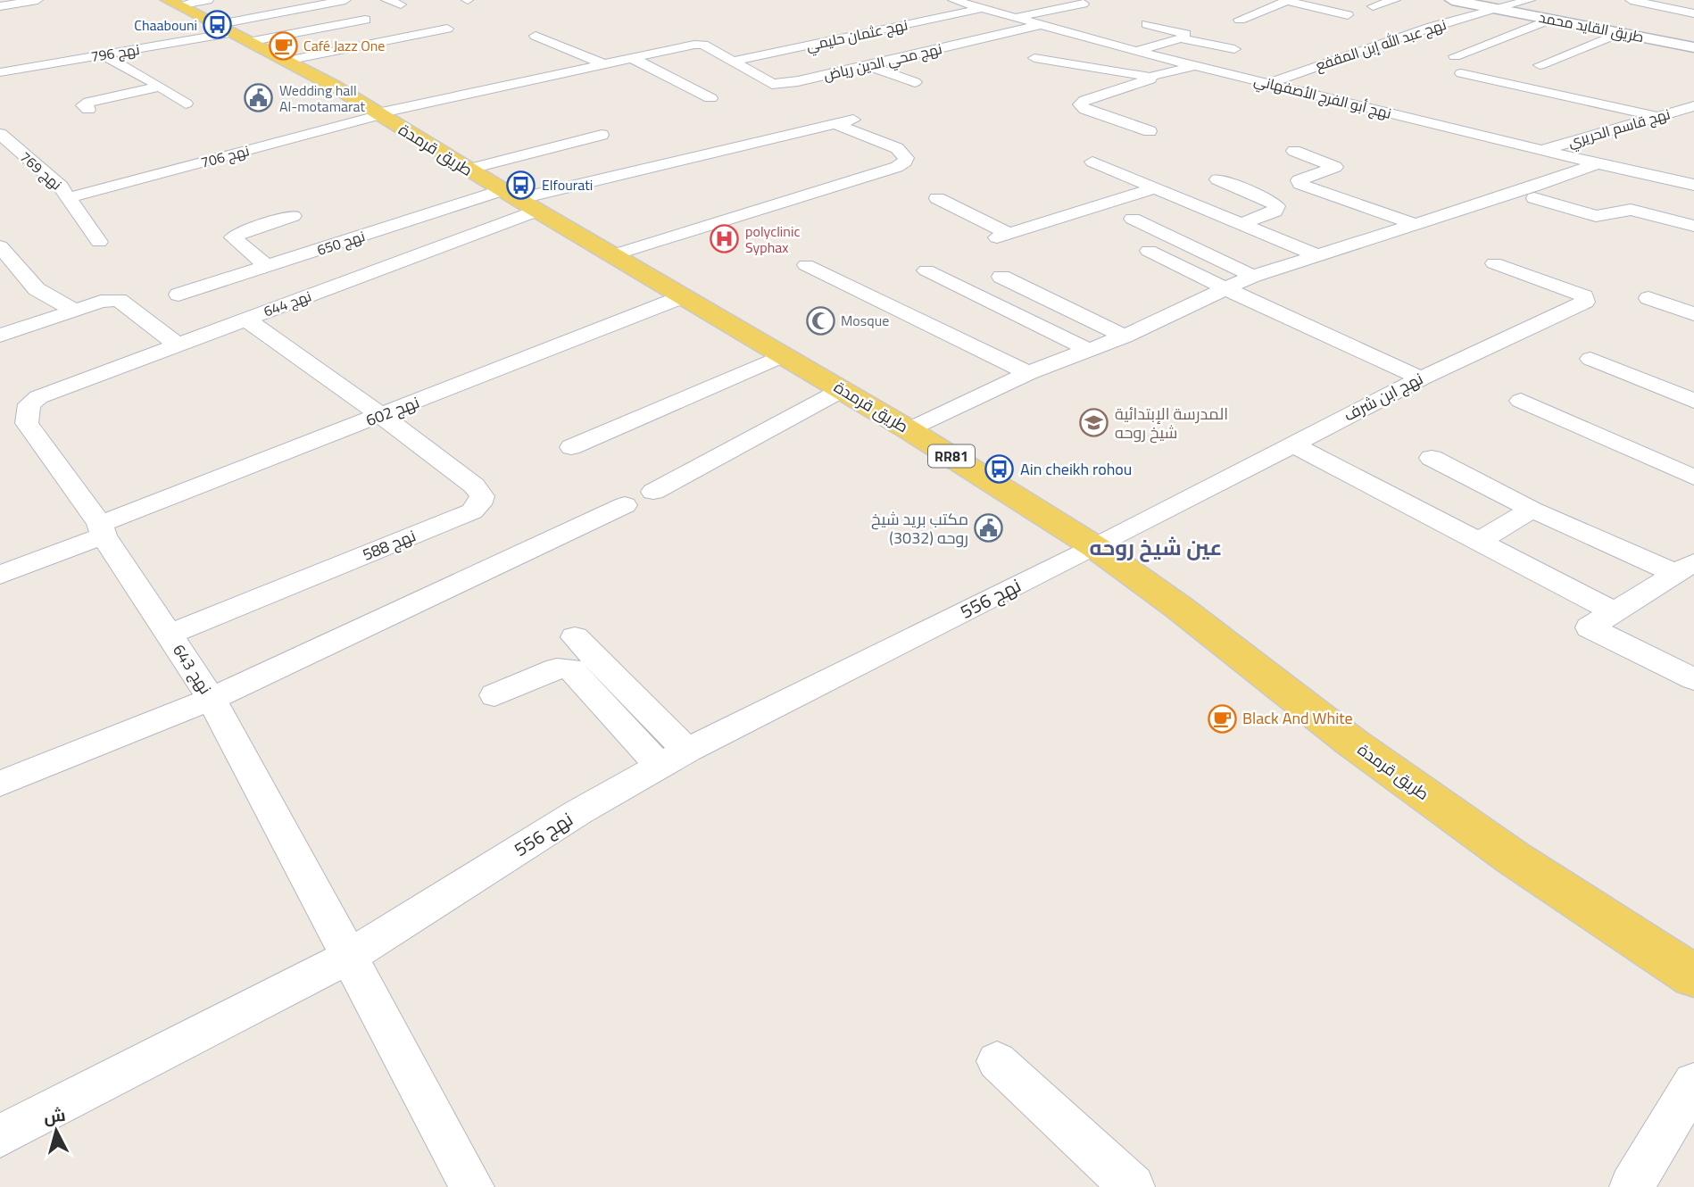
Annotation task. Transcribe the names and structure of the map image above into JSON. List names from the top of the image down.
{
  "streets": {
    "main road": ["طريق القايد محمد", "طريق قرمدة", "RR81"],
    "street": [
      "نهج عثمان حليمي",
      "نهج عبد الله إبن المقفع",
      "نهج 796",
      "نهج محي الدين رياض",
      "نهج أبو الفرج الأصفهاني",
      "نهج قاسم الحريري",
      "نهج 706",
      "نهج 769",
      "نهج 650",
      "نهج 644",
      "نهج ابن شرف",
      "نهج 602",
      "نهج 588",
      "نهج 556",
      "نهج 643"
    ]
  },
  "crossings": [
    ["طريق القايد محمد", "نهج عبد الله إبن المقفع"],
    ["نهج عثمان حليمي", "نهج محي الدين رياض"],
    ["نهج عثمان حليمي", "نهج أبو الفرج الأصفهاني"],
    ["نهج عبد الله إبن المقفع", "نهج أبو الفرج الأصفهاني"],
    ["نهج 796", "طريق قرمدة"],
    ["نهج محي الدين رياض", "نهج أبو الفرج الأصفهاني"],
    ["نهج محي الدين رياض", "نهج 706"],
    ["نهج أبو الفرج الأصفهاني", "نهج قاسم الحريري"],
    ["طريق قرمدة", "نهج 706"],
    ["طريق قرمدة", "نهج 650"],
    ["طريق قرمدة", "نهج 644"],
    ["طريق قرمدة", "نهج ابن شرف"],
    ["طريق قرمدة", "نهج 602"],
    ["طريق قرمدة", "نهج 556"],
    ["نهج 706", "نهج 769"],
    ["نهج 650", "نهج 644"],
    ["نهج 644", "نهج 643"],
    ["نهج ابن شرف", "نهج 556"],
    ["نهج 602", "نهج 588"],
    ["نهج 602", "نهج 643"],
    ["نهج 588", "نهج 643"],
    ["نهج 556", "نهج 643"]
  ],
  "districts": ["عين شيخ روحه"],
  "places": {
    "bus stop": ["Chaabouni", "Elfourati", "Ain cheikh rohou"],
    "cafe": ["Café Jazz One", "Black And White"],
    "public building": ["Wedding hall Al-motamarat", "مكتب بريد شيخ روحه (3032)"],
    "hospital": ["polyclinic Syphax"],
    "mosque": ["Mosque"],
    "school or university": ["المدرسة الإبتدائية شيخ روحه"]
  },
  "north": "top"
}
